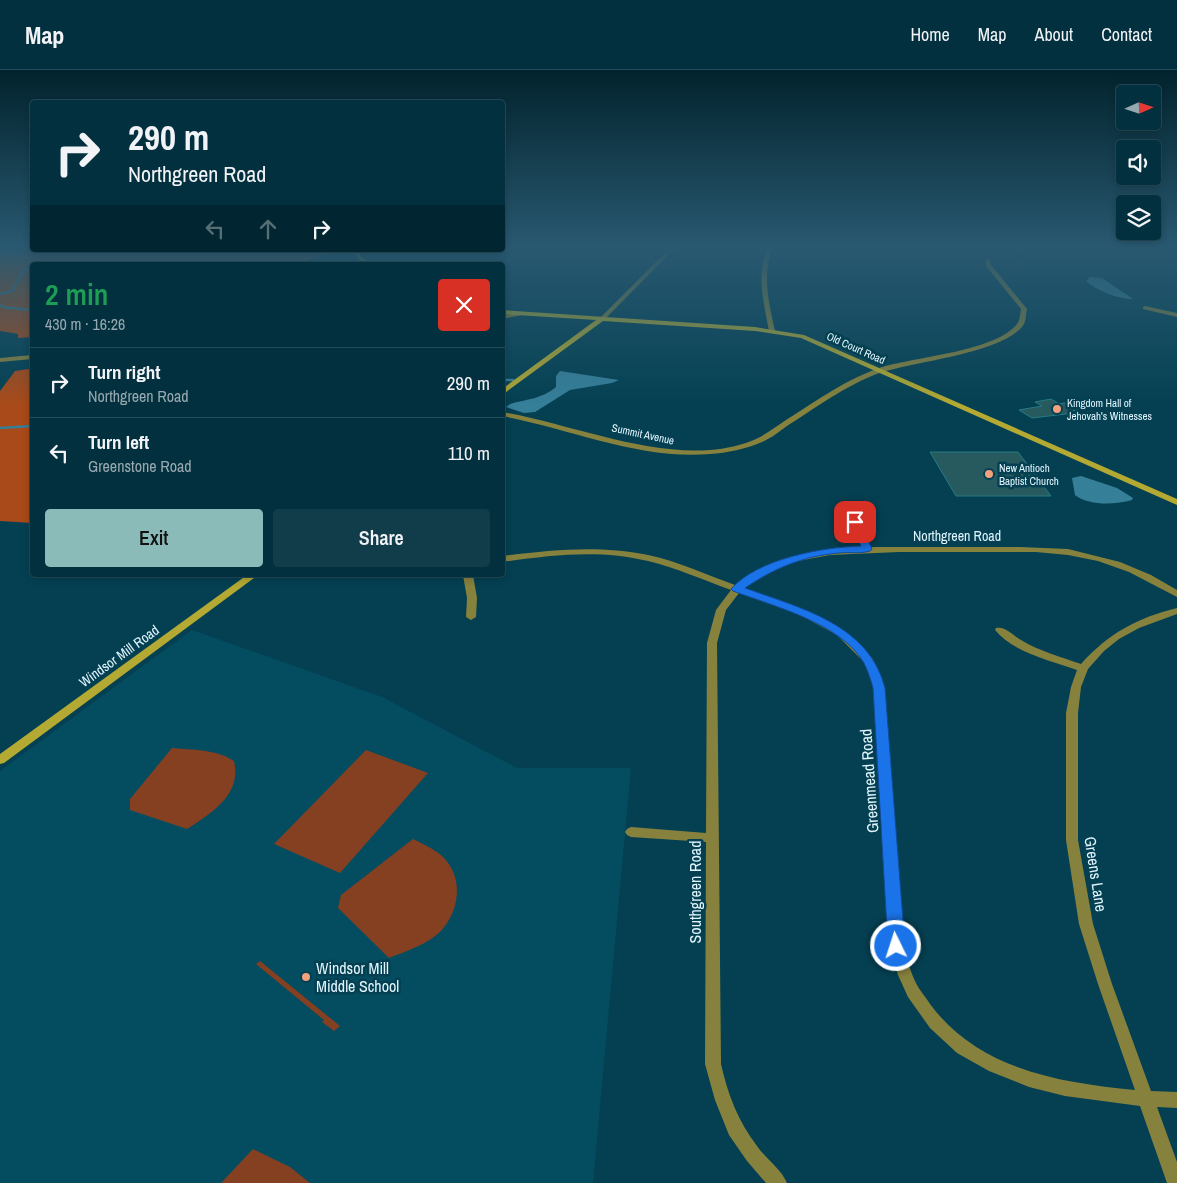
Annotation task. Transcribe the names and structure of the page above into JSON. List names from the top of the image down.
{
  "streets": {
    "main road": ["Old Court Road", "Windsor Mill Road"],
    "street": [
      "Summit Avenue",
      "Northgreen Road",
      "Greenmead Road",
      "Greens Lane",
      "Southgreen Road"
    ]
  },
  "crossings": [
    ["Old Court Road", "Summit Avenue"],
    ["Northgreen Road", "Greenmead Road"],
    ["Northgreen Road", "Southgreen Road"],
    ["Greenmead Road", "Greens Lane"],
    ["Greenmead Road", "Southgreen Road"]
  ],
  "places": ["Kingdom Hall of Jehovah's Witnesses", "New Antioch Baptist Church", "Windsor Mill Middle School"],
  "north": "right",
  "page": {
    "header": "Map",
    "nav": [
      "Home",
      "Map",
      "About",
      "Contact"
    ],
    "turn": ["290 m", "Northgreen Road"],
    "heading": ["2 min", "430 m · 16:26"],
    "list": [
      {
        "name": "Turn right",
        "note": "Northgreen Road",
        "value": "290 m"
      },
      {
        "name": "Turn left",
        "note": "Greenstone Road",
        "value": "110 m"
      }
    ],
    "buttons": ["Exit", "Share"]
  }
}
